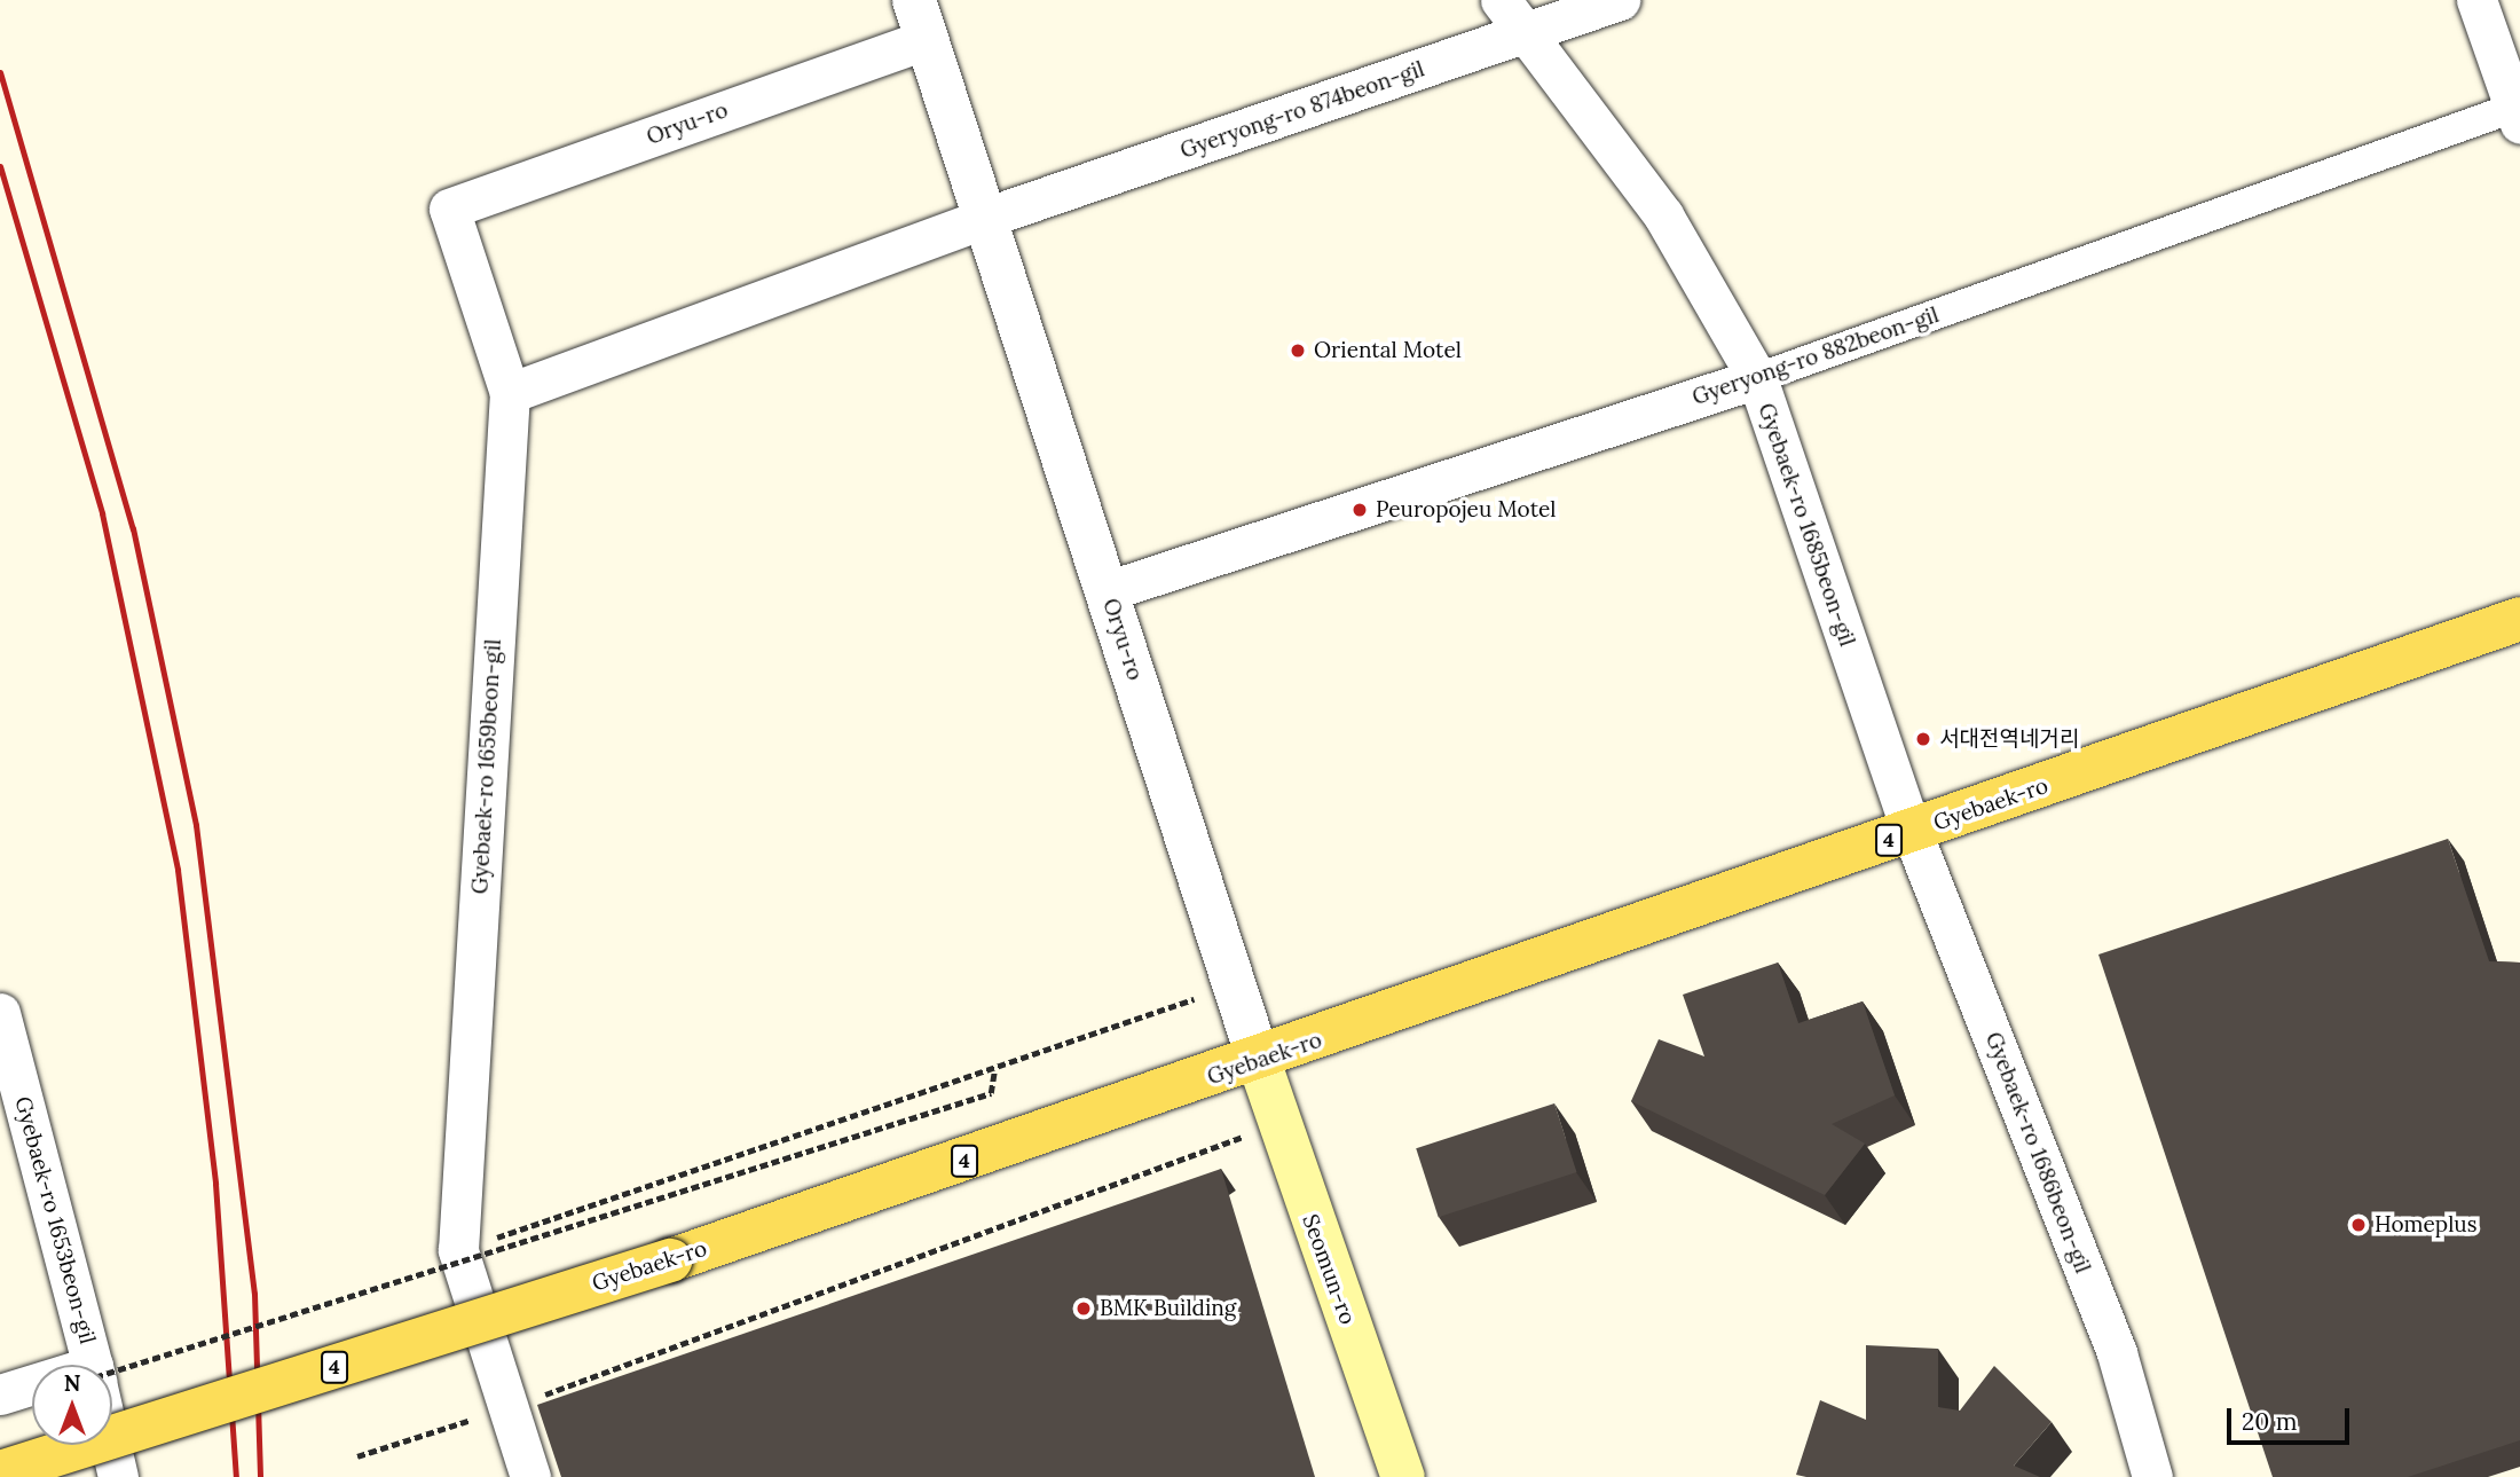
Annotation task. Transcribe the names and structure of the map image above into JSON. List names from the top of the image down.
{
  "streets": {
    "main road": ["Gyebaek-ro", "4", "Seomun-ro"],
    "street": [
      "Gyeryong-ro 874beon-gil",
      "Oryu-ro",
      "Gyeryong-ro 882beon-gil",
      "Gyebaek-ro 1685beon-gil",
      "Gyebaek-ro 1659beon-gil",
      "Gyebaek-ro 1686beon-gil",
      "Gyebaek-ro 1653beon-gil"
    ]
  },
  "crossings": [
    ["Gyeryong-ro 874beon-gil", "Oryu-ro"],
    ["Gyeryong-ro 874beon-gil", "Gyebaek-ro 1685beon-gil"],
    ["Oryu-ro", "Gyeryong-ro 882beon-gil"],
    ["Oryu-ro", "Gyebaek-ro 1659beon-gil"],
    ["Oryu-ro", "Gyebaek-ro"],
    ["Oryu-ro", "Seomun-ro"],
    ["Gyeryong-ro 882beon-gil", "Gyebaek-ro 1685beon-gil"],
    ["Gyebaek-ro 1685beon-gil", "Gyebaek-ro"],
    ["Gyebaek-ro 1685beon-gil", "Gyebaek-ro 1686beon-gil"],
    ["Gyebaek-ro", "Gyebaek-ro 1686beon-gil"],
    ["Gyebaek-ro", "Seomun-ro"]
  ],
  "places": [
    "Oriental Motel",
    "Peuropojeu Motel",
    "서대전역네거리",
    "Homeplus",
    "BMK Building"
  ],
  "scale_bar": "20 m",
  "north": "top"
}
